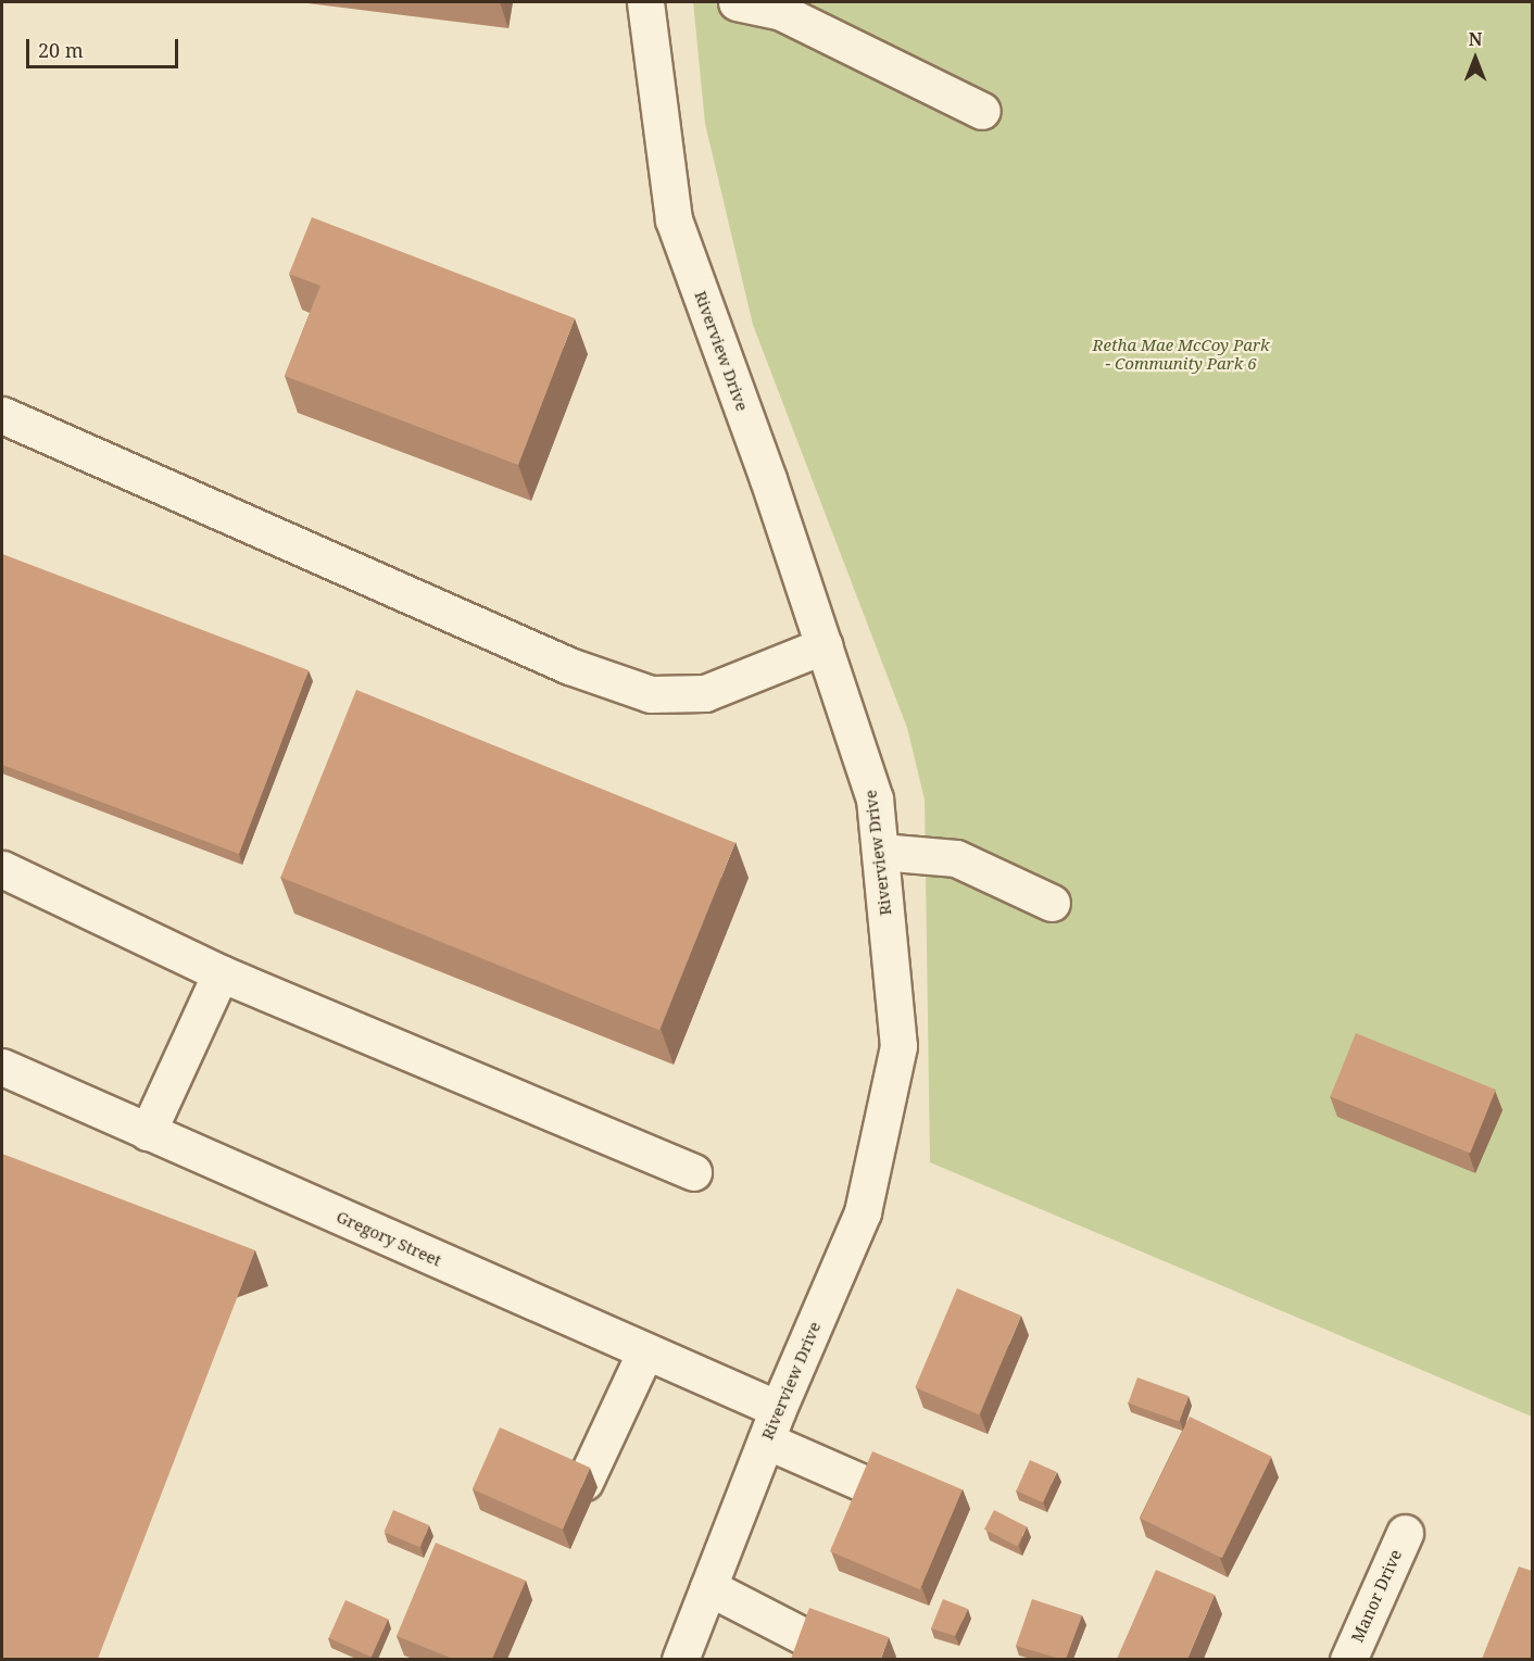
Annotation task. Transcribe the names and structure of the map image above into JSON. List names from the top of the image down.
{
  "streets": {
    "street": ["Riverview Drive", "Gregory Street", "Manor Drive"]
  },
  "crossings": [
    ["Riverview Drive", "Gregory Street"]
  ],
  "parks": ["Retha Mae McCoy Park - Community Park 6"],
  "scale_bar": "20 m",
  "north": "top"
}
